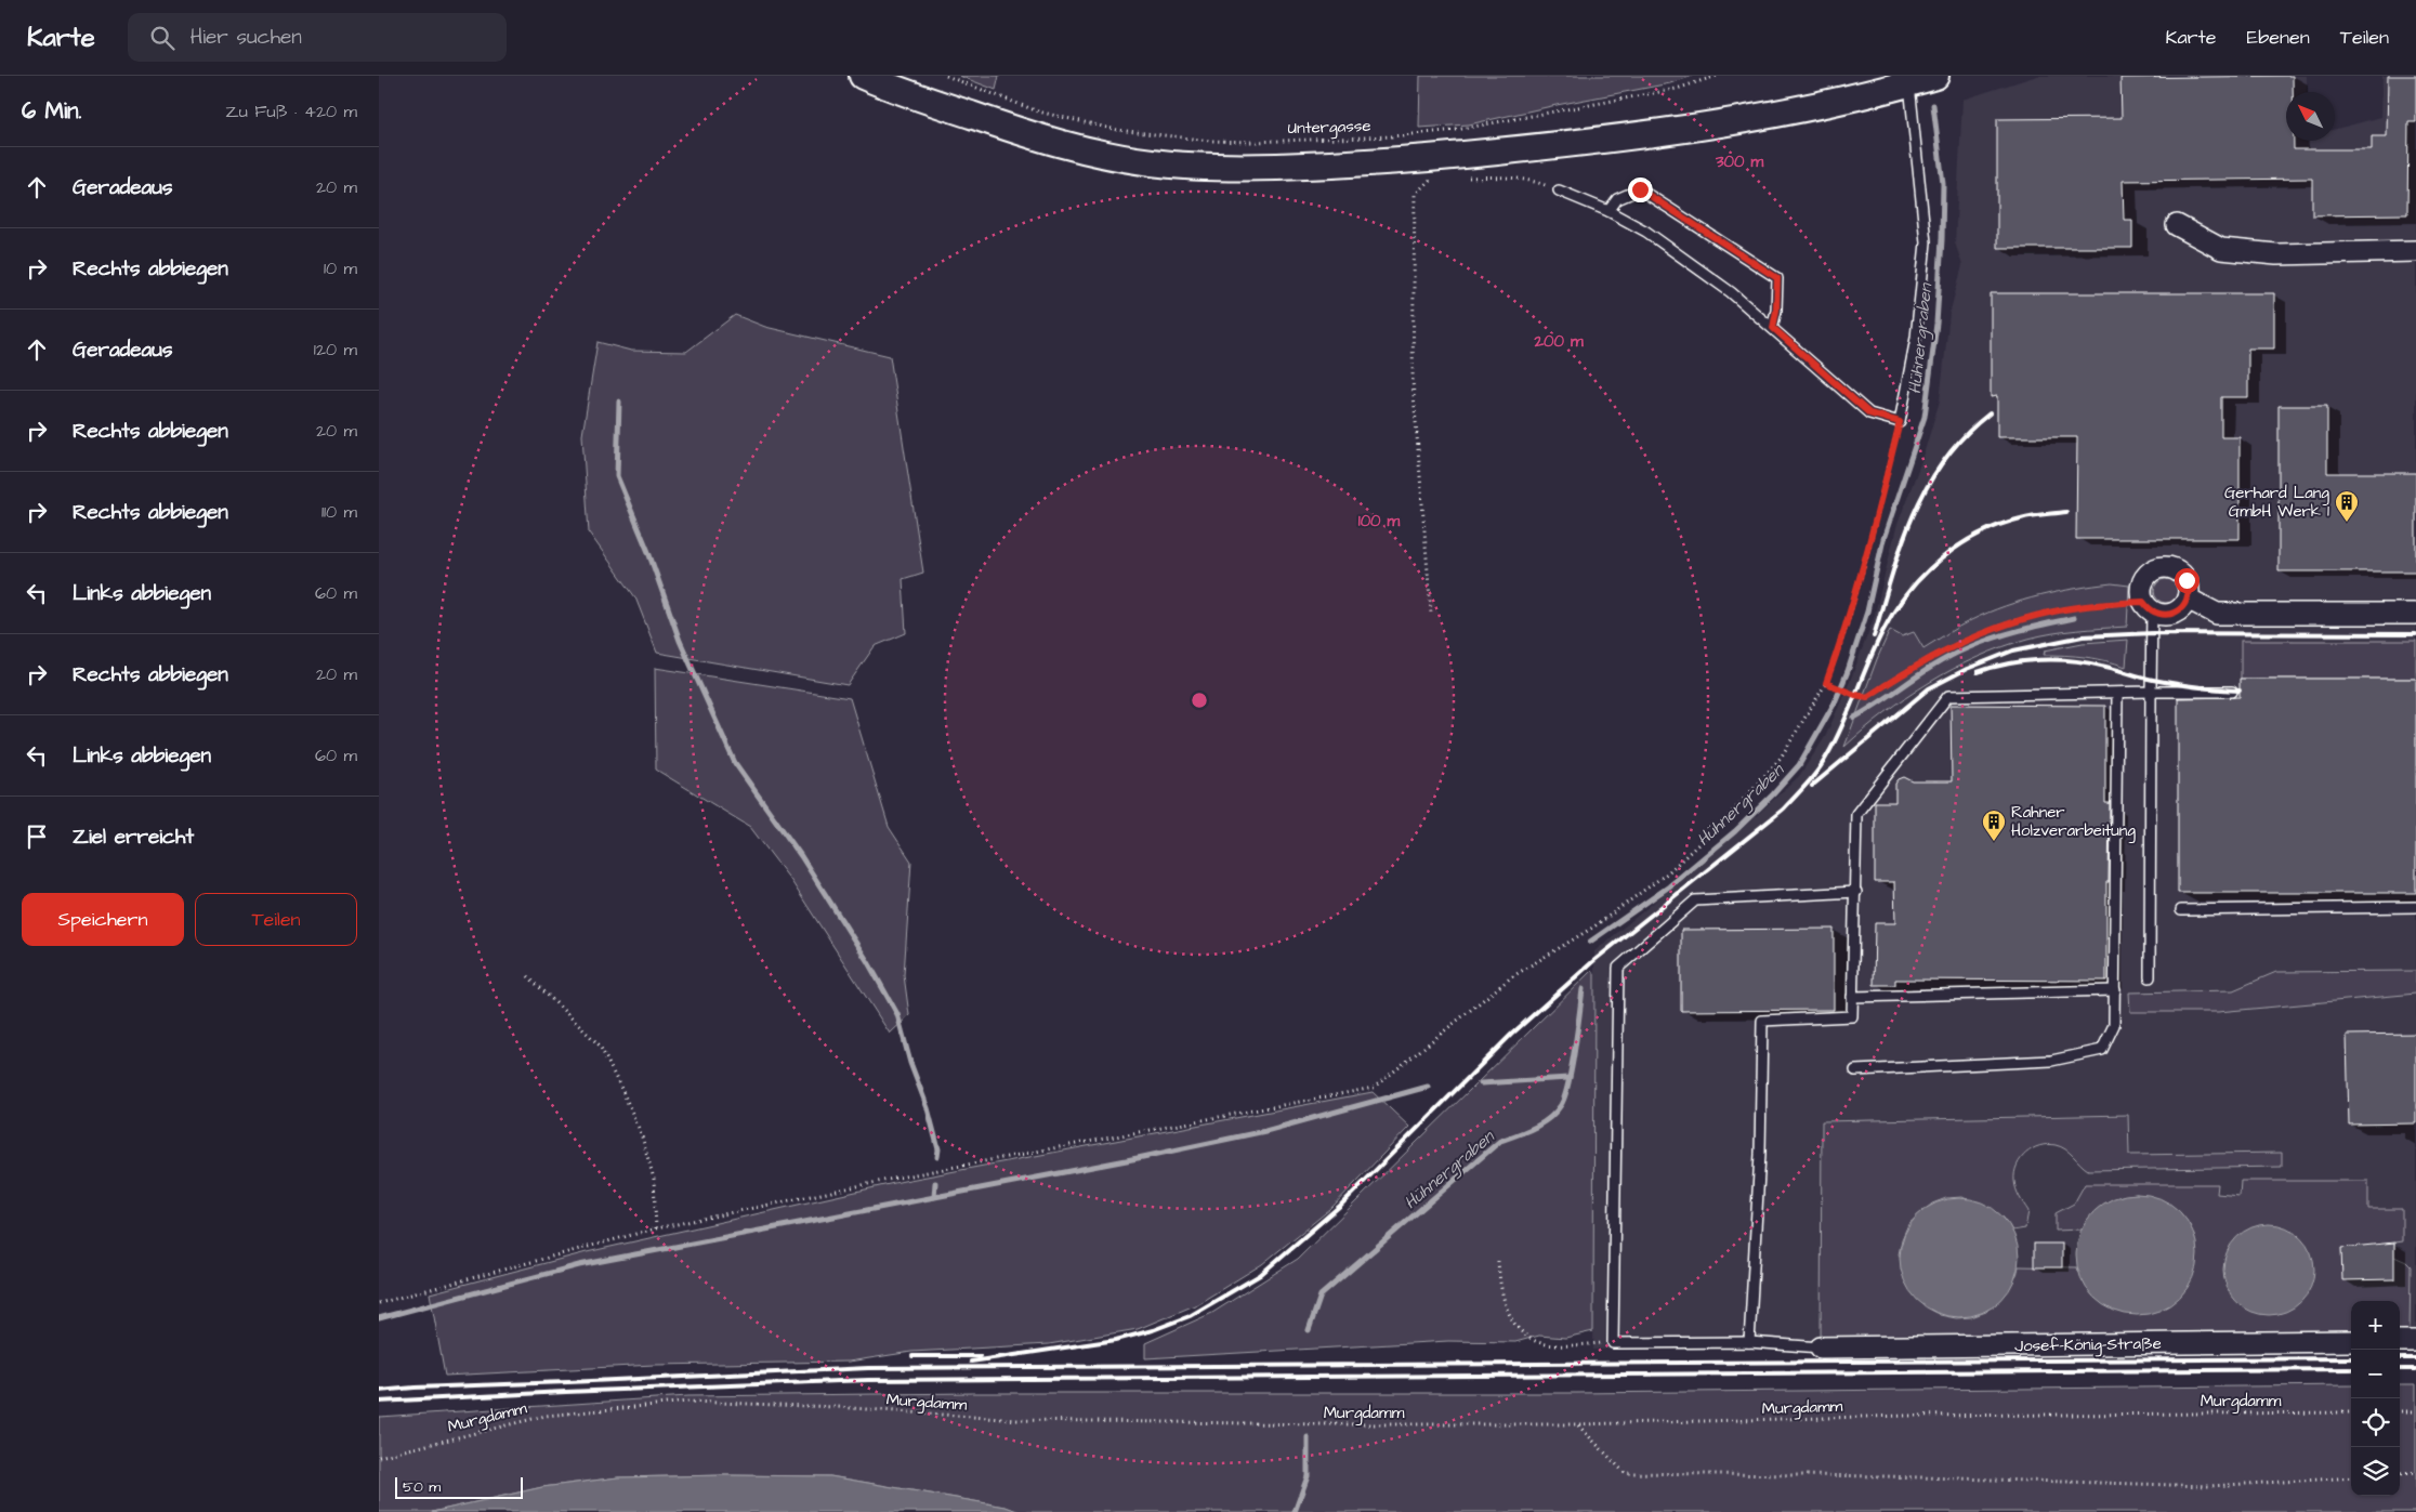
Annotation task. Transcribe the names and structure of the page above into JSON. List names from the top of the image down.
{
  "streets": {
    "street": ["Josef-König-Straße"],
    "path": ["Untergasse", "Murgdamm"]
  },
  "water": ["Hühnergraben"],
  "places": {
    "building": ["Gerhard Lang GmbH Werk 1", "Rahner Holzverarbeitung"]
  },
  "scale_bar": "50 m",
  "north": "top left",
  "page": {
    "header": "Karte",
    "search": "Hier suchen",
    "nav": ["Karte", "Ebenen", "Teilen"],
    "heading": ["6 Min.", "Zu Fuß · 420 m"],
    "list": [
      ["Geradeaus", "20 m"],
      ["Rechts abbiegen", "10 m"],
      ["Geradeaus", "120 m"],
      ["Rechts abbiegen", "20 m"],
      ["Rechts abbiegen", "110 m"],
      ["Links abbiegen", "60 m"],
      ["Rechts abbiegen", "20 m"],
      ["Links abbiegen", "60 m"],
      "Ziel erreicht"
    ],
    "buttons": ["Speichern", "Teilen"],
    "map_buttons": ["+", "−"],
    "scale": "50 m"
  },
  "rings": ["300 m", "200 m", "100 m"]
}
